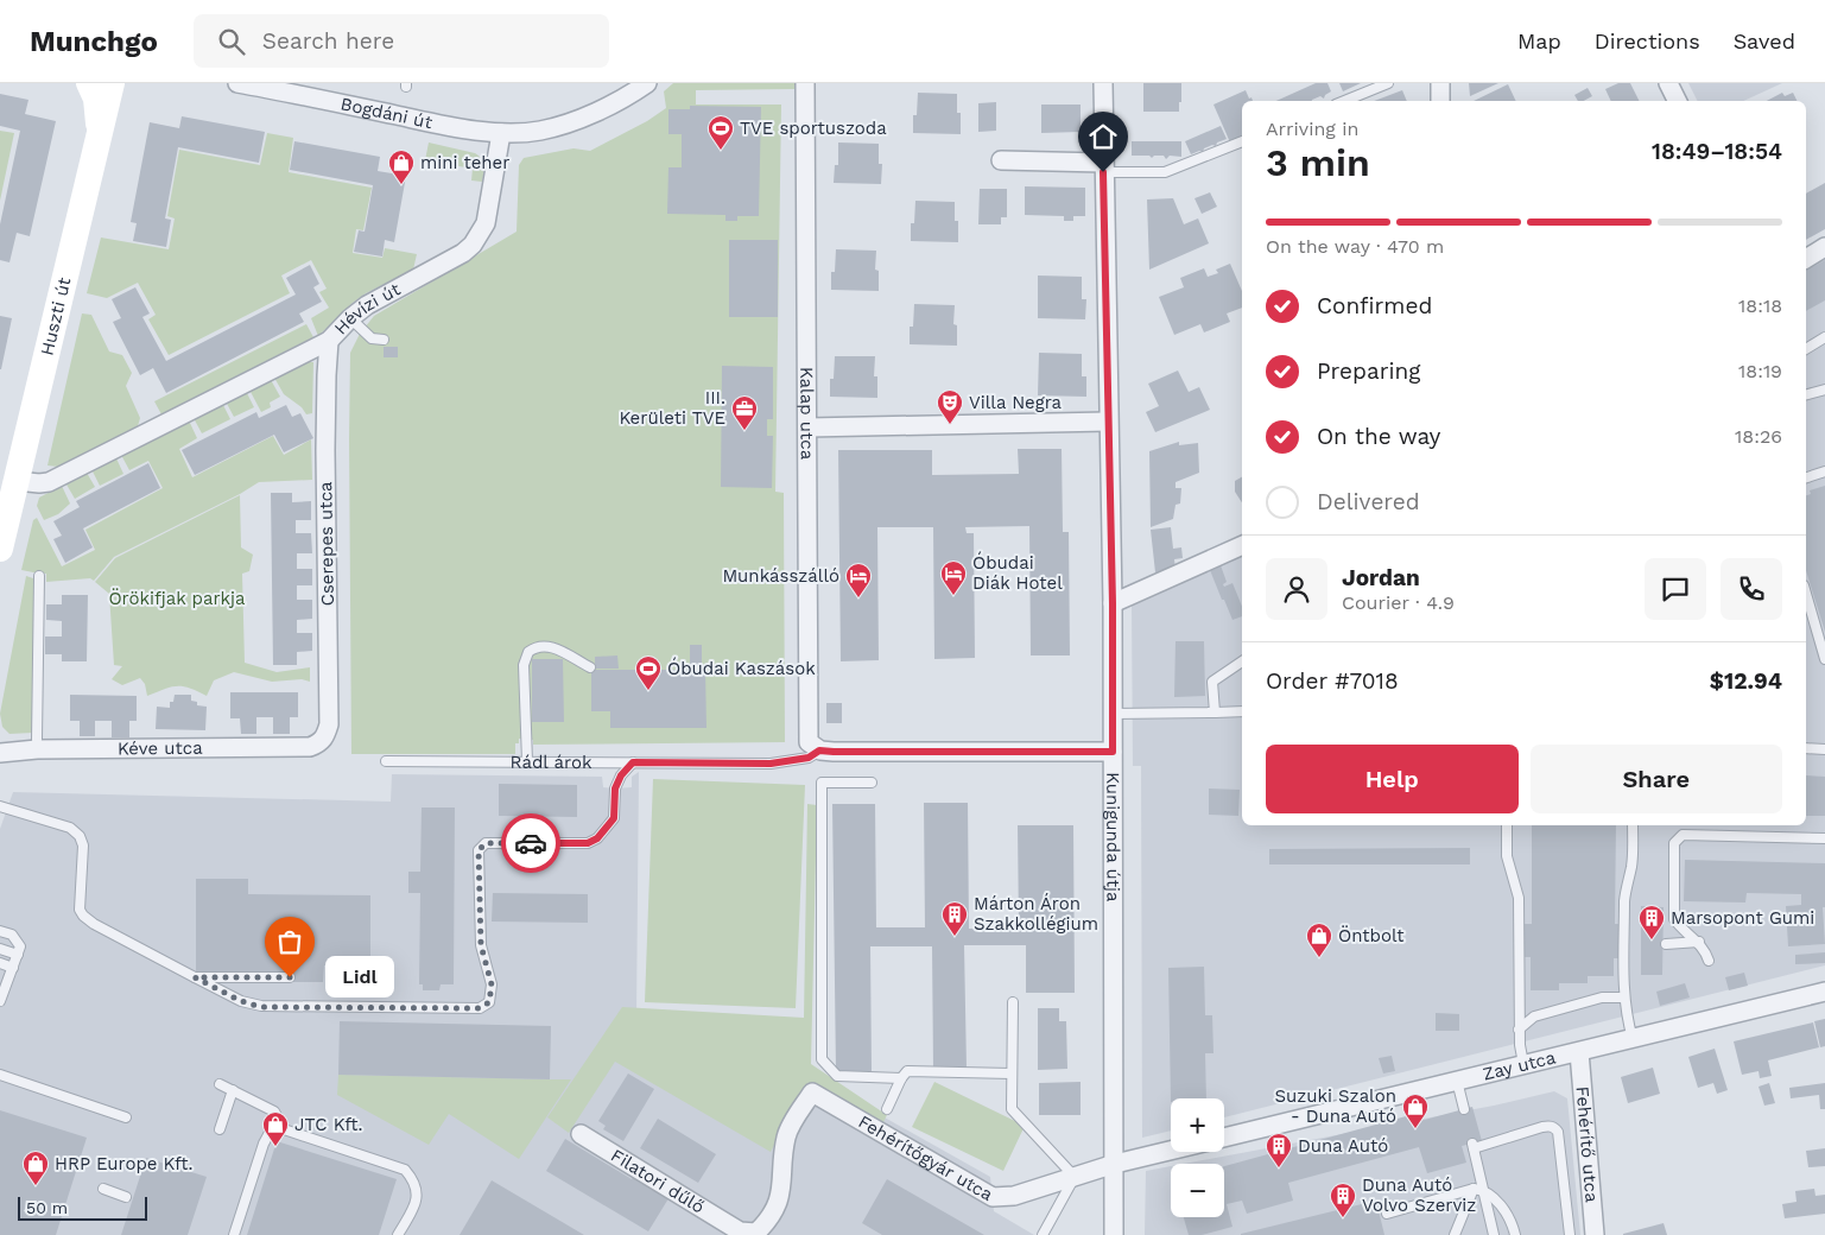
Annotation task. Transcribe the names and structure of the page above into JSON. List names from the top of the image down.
{
  "streets": {
    "street": [
      "Bogdáni út",
      "Hévízi út",
      "Huszti út",
      "Kalap utca",
      "Cserepes utca",
      "Kéve utca",
      "Rádl árok",
      "Kunigunda útja",
      "Zay utca",
      "Fehérítő utca",
      "Fehérítőgyár utca",
      "Filatori dűlő"
    ]
  },
  "crossings": [
    ["Bogdáni út", "Hévízi út"],
    ["Hévízi út", "Huszti út"],
    ["Hévízi út", "Cserepes utca"],
    ["Kalap utca", "Rádl árok"],
    ["Cserepes utca", "Kéve utca"],
    ["Rádl árok", "Kunigunda útja"],
    ["Kunigunda útja", "Fehérítőgyár utca"],
    ["Zay utca", "Fehérítő utca"],
    ["Fehérítőgyár utca", "Filatori dűlő"]
  ],
  "parks": ["Örökifjak parkja"],
  "places": {
    "sports": ["TVE sportuszoda", "Óbudai Kaszások"],
    "shop": [
      "mini teher",
      "Öntbolt",
      "Suzuki Szalon - Duna Autó",
      "JTC Kft.",
      "HRP Europe Kft."
    ],
    "theatre": ["Villa Negra"],
    "office": ["III. Kerületi TVE"],
    "hotel": ["Óbudai Diák Hotel", "Munkásszálló"],
    "building": [
      "Márton Áron Szakkollégium",
      "Marsopont Gumi",
      "Duna Autó",
      "Duna Autó Volvo Szerviz"
    ],
    "other": ["Lidl"]
  },
  "scale_bar": "50 m",
  "page": {
    "header": "Munchgo",
    "search": "Search here",
    "nav": ["Map", "Directions", "Saved"],
    "heading": ["3 min", "Arriving in", "18:49–18:54"],
    "panel": [
      "Jordan",
      "Courier · 4.9",
      "Order #7018",
      "$12.94"
    ],
    "bar": "On the way · 470 m",
    "list": [
      ["Confirmed", "18:18"],
      ["Preparing", "18:19"],
      ["On the way", "18:26"],
      "Delivered"
    ],
    "buttons": ["Help", "Share"],
    "bubble": "Lidl",
    "map_buttons": ["+", "−"],
    "scale": "50 m"
  }
}
